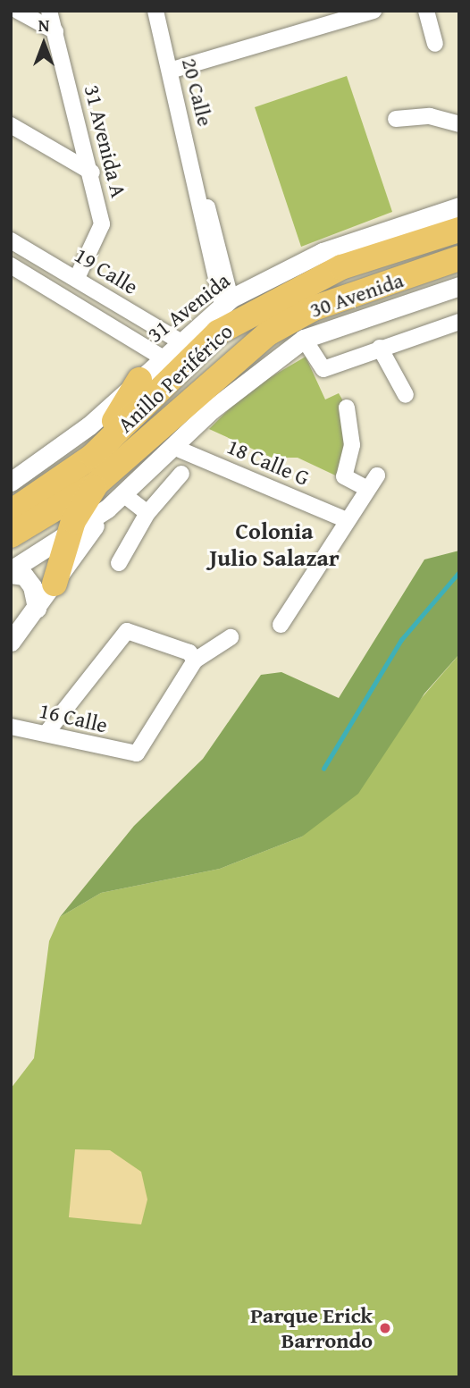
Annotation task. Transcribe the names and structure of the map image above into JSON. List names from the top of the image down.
{
  "streets": {
    "highway": ["Anillo Periférico"],
    "street": [
      "20 Calle",
      "31 Avenida A",
      "19 Calle",
      "30 Avenida",
      "31 Avenida",
      "18 Calle G",
      "16 Calle"
    ]
  },
  "crossings": [
    ["20 Calle", "31 Avenida"],
    ["31 Avenida A", "19 Calle"],
    ["19 Calle", "31 Avenida"],
    ["30 Avenida", "18 Calle G"]
  ],
  "districts": ["Colonia Julio Salazar"],
  "places": ["Parque Erick Barrondo"],
  "north": "top"
}
